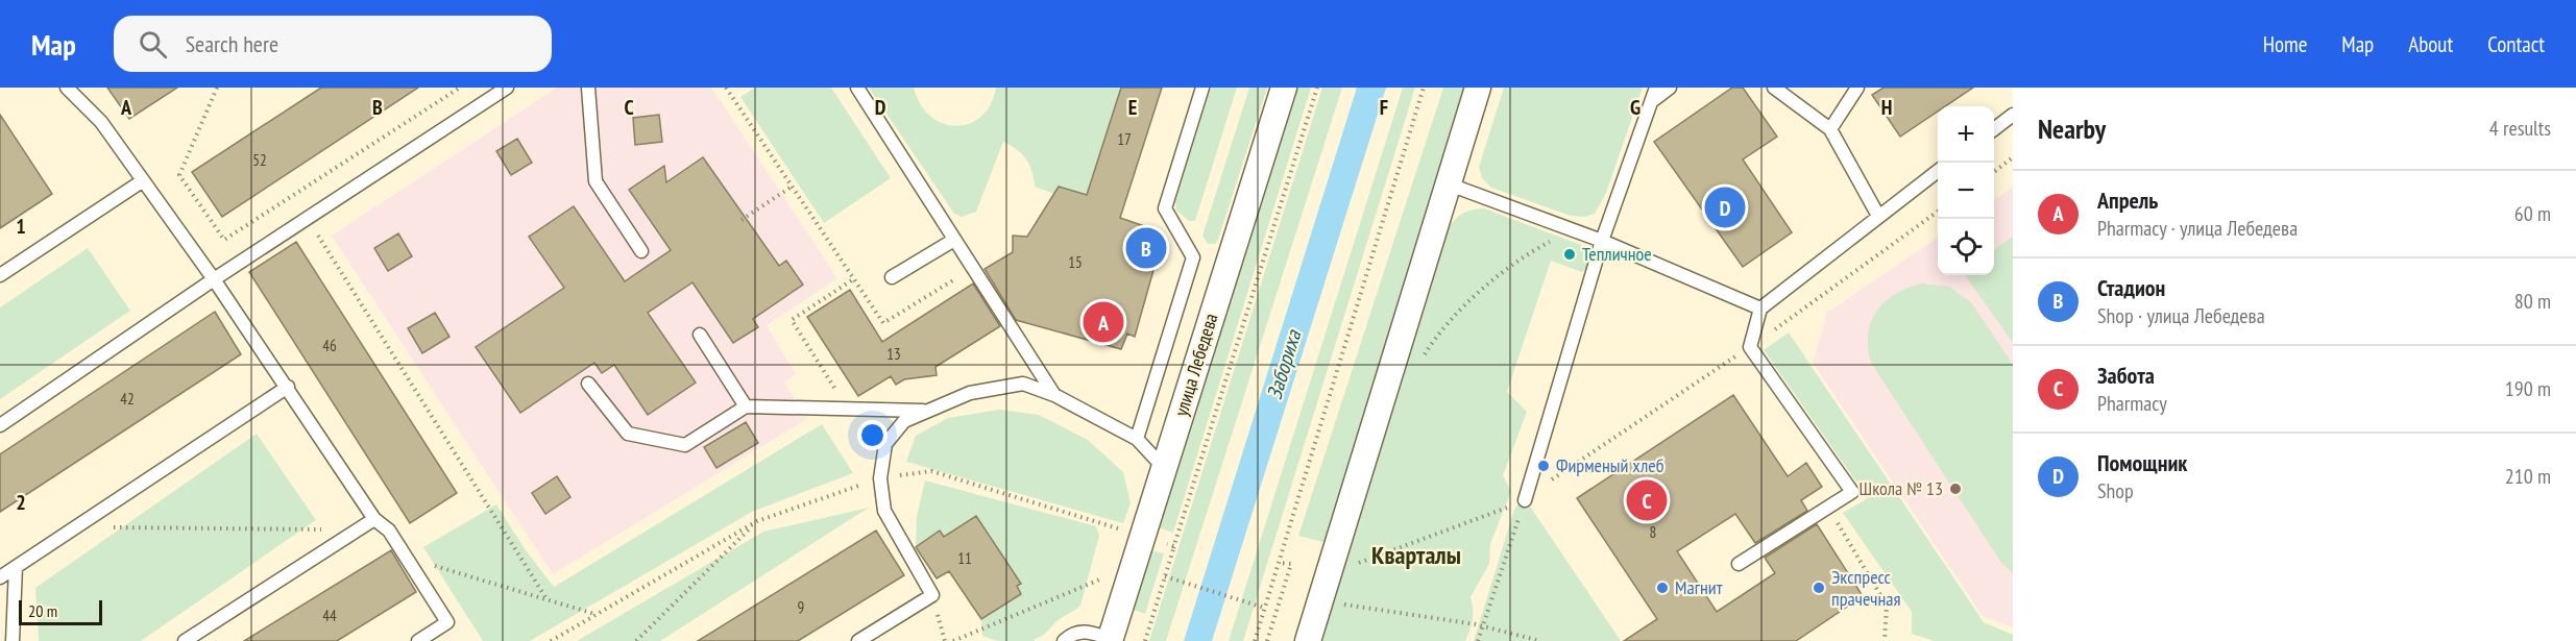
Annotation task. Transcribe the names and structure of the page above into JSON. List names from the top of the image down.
{
  "streets": {
    "street": ["улица Лебедева"]
  },
  "districts": ["Кварталы"],
  "water": ["Забориха"],
  "places": [
    "Тепличное",
    "Фирменый хлеб",
    "Школа № 13",
    "Магнит",
    "Экспресс прачечная"
  ],
  "house_numbers": [
    "17",
    "52",
    "15",
    "46",
    "13",
    "42",
    "8",
    "11",
    "9",
    "44"
  ],
  "scale_bar": "20 m",
  "page": {
    "header": "Map",
    "search": "Search here",
    "nav": [
      "Home",
      "Map",
      "About",
      "Contact"
    ],
    "heading": ["Nearby", "4 results"],
    "map_buttons": ["+", "−"],
    "list": [
      {
        "mark": "A",
        "name": "Апрель",
        "note": "Pharmacy · улица Лебедева",
        "value": "60 m"
      },
      {
        "mark": "B",
        "name": "Стадион",
        "note": "Shop · улица Лебедева",
        "value": "80 m"
      },
      {
        "mark": "C",
        "name": "Забота",
        "note": "Pharmacy",
        "value": "190 m"
      },
      {
        "mark": "D",
        "name": "Помощник",
        "note": "Shop",
        "value": "210 m"
      }
    ],
    "pins": [
      "D",
      "B",
      "A",
      "C"
    ],
    "scale": "20 m"
  },
  "grid": {
    "columns": [
      "A",
      "B",
      "C",
      "D",
      "E",
      "F",
      "G",
      "H"
    ],
    "rows": ["1", "2"]
  }
}
